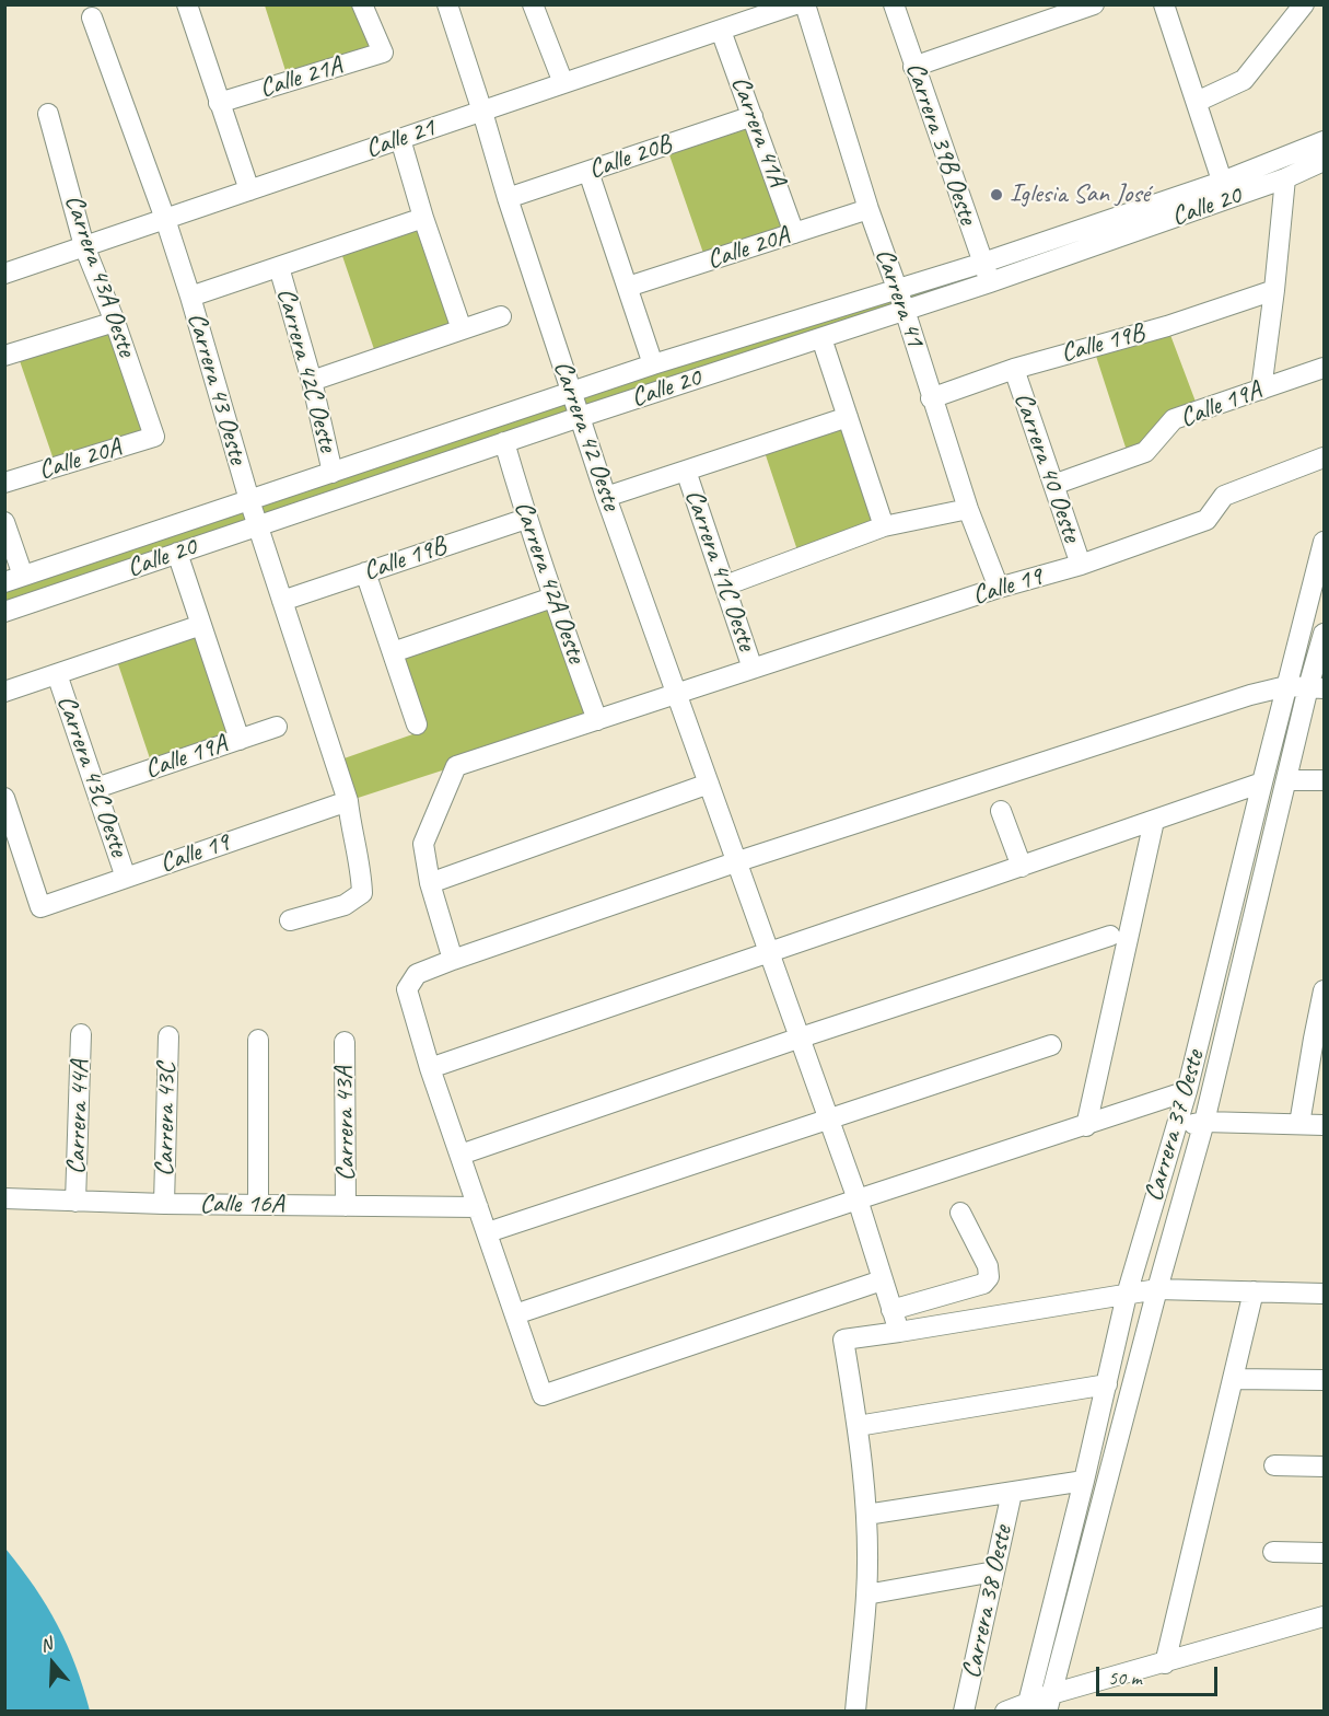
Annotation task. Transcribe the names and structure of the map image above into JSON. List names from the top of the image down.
{
  "streets": {
    "street": [
      "Calle 21A",
      "Carrera 41A",
      "Calle 21",
      "Carrera 39B Oeste",
      "Calle 20B",
      "Calle 20",
      "Calle 20A",
      "Carrera 43A Oeste",
      "Carrera 41",
      "Calle 19B",
      "Carrera 42C Oeste",
      "Carrera 43 Oeste",
      "Calle 19A",
      "Carrera 42 Oeste",
      "Carrera 40 Oeste",
      "Carrera 41C Oeste",
      "Carrera 42A Oeste",
      "Calle 19",
      "Carrera 43C Oeste",
      "Carrera 44A",
      "Carrera 43C",
      "Carrera 43A",
      "Carrera 37 Oeste",
      "Calle 16A",
      "Carrera 38 Oeste"
    ]
  },
  "crossings": [
    ["Carrera 41A", "Calle 21"],
    ["Carrera 41A", "Calle 20B"],
    ["Carrera 41A", "Calle 20A"],
    ["Calle 21", "Carrera 43A Oeste"],
    ["Calle 21", "Carrera 43 Oeste"],
    ["Calle 21", "Carrera 42 Oeste"],
    ["Carrera 39B Oeste", "Calle 20"],
    ["Calle 20B", "Carrera 42 Oeste"],
    ["Calle 20", "Carrera 41"],
    ["Calle 20", "Carrera 42C Oeste"],
    ["Calle 20", "Carrera 43 Oeste"],
    ["Calle 20", "Carrera 42 Oeste"],
    ["Calle 20", "Carrera 42A Oeste"],
    ["Calle 20A", "Carrera 43A Oeste"],
    ["Calle 20A", "Carrera 41"],
    ["Carrera 41", "Calle 19B"],
    ["Carrera 41", "Calle 19"],
    ["Calle 19B", "Carrera 43 Oeste"],
    ["Calle 19B", "Carrera 40 Oeste"],
    ["Calle 19B", "Carrera 42A Oeste"],
    ["Carrera 43 Oeste", "Calle 19"],
    ["Calle 19A", "Carrera 40 Oeste"],
    ["Calle 19A", "Carrera 43C Oeste"],
    ["Carrera 42 Oeste", "Calle 19"],
    ["Carrera 40 Oeste", "Calle 19"],
    ["Carrera 41C Oeste", "Calle 19"],
    ["Carrera 42A Oeste", "Calle 19"],
    ["Calle 19", "Carrera 43C Oeste"],
    ["Carrera 44A", "Calle 16A"],
    ["Carrera 43C", "Calle 16A"],
    ["Carrera 43A", "Calle 16A"]
  ],
  "places": ["Iglesia San José"],
  "scale_bar": "50 m",
  "north": "top"
}
